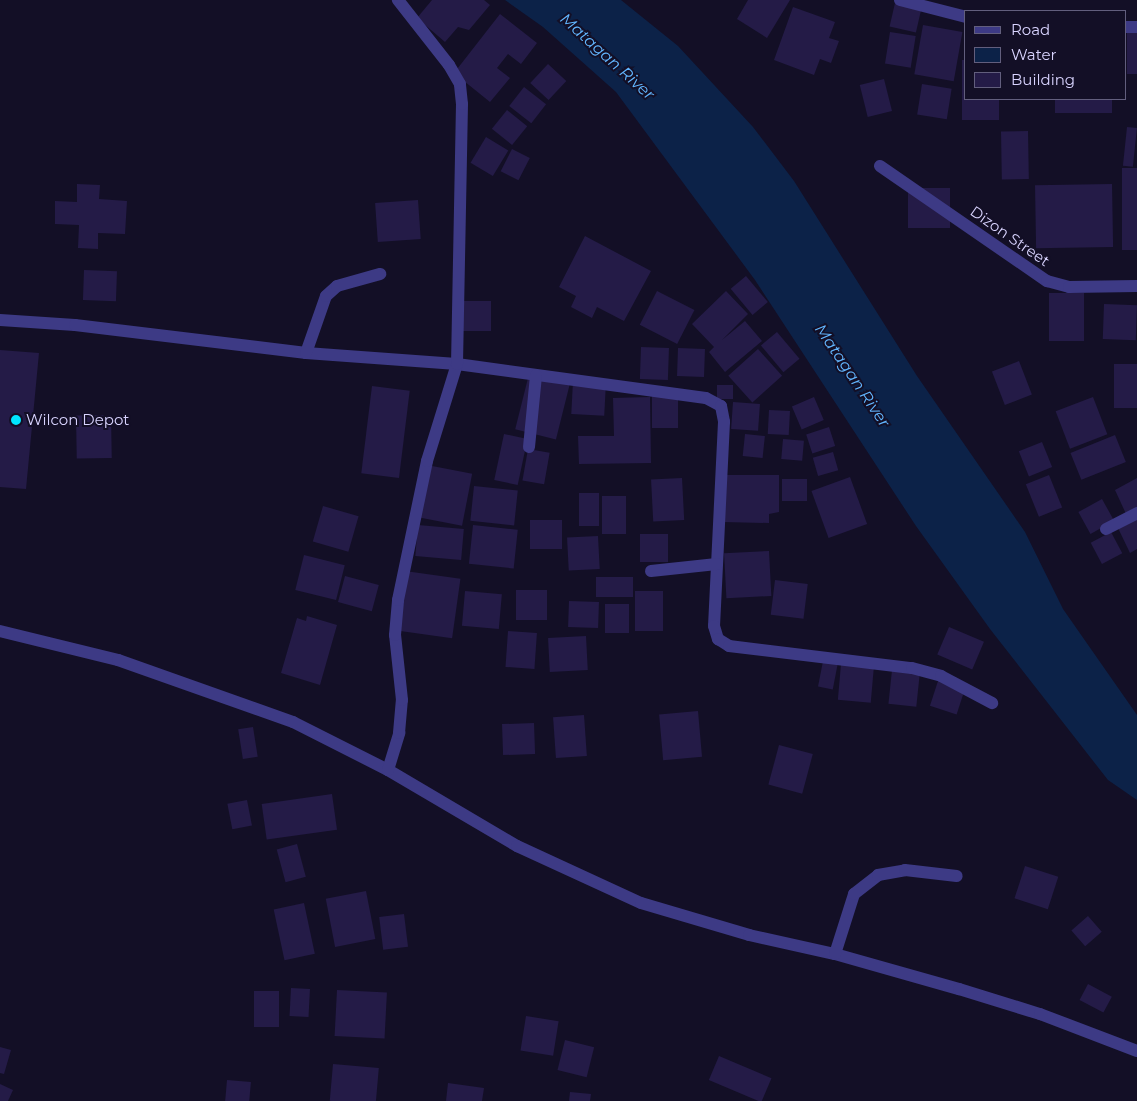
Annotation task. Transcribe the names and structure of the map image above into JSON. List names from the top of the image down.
{
  "streets": {
    "street": ["Dizon Street"]
  },
  "water": ["Matagan River"],
  "places": ["Wilcon Depot"],
  "legend": ["Road", "Water", "Building"]
}
